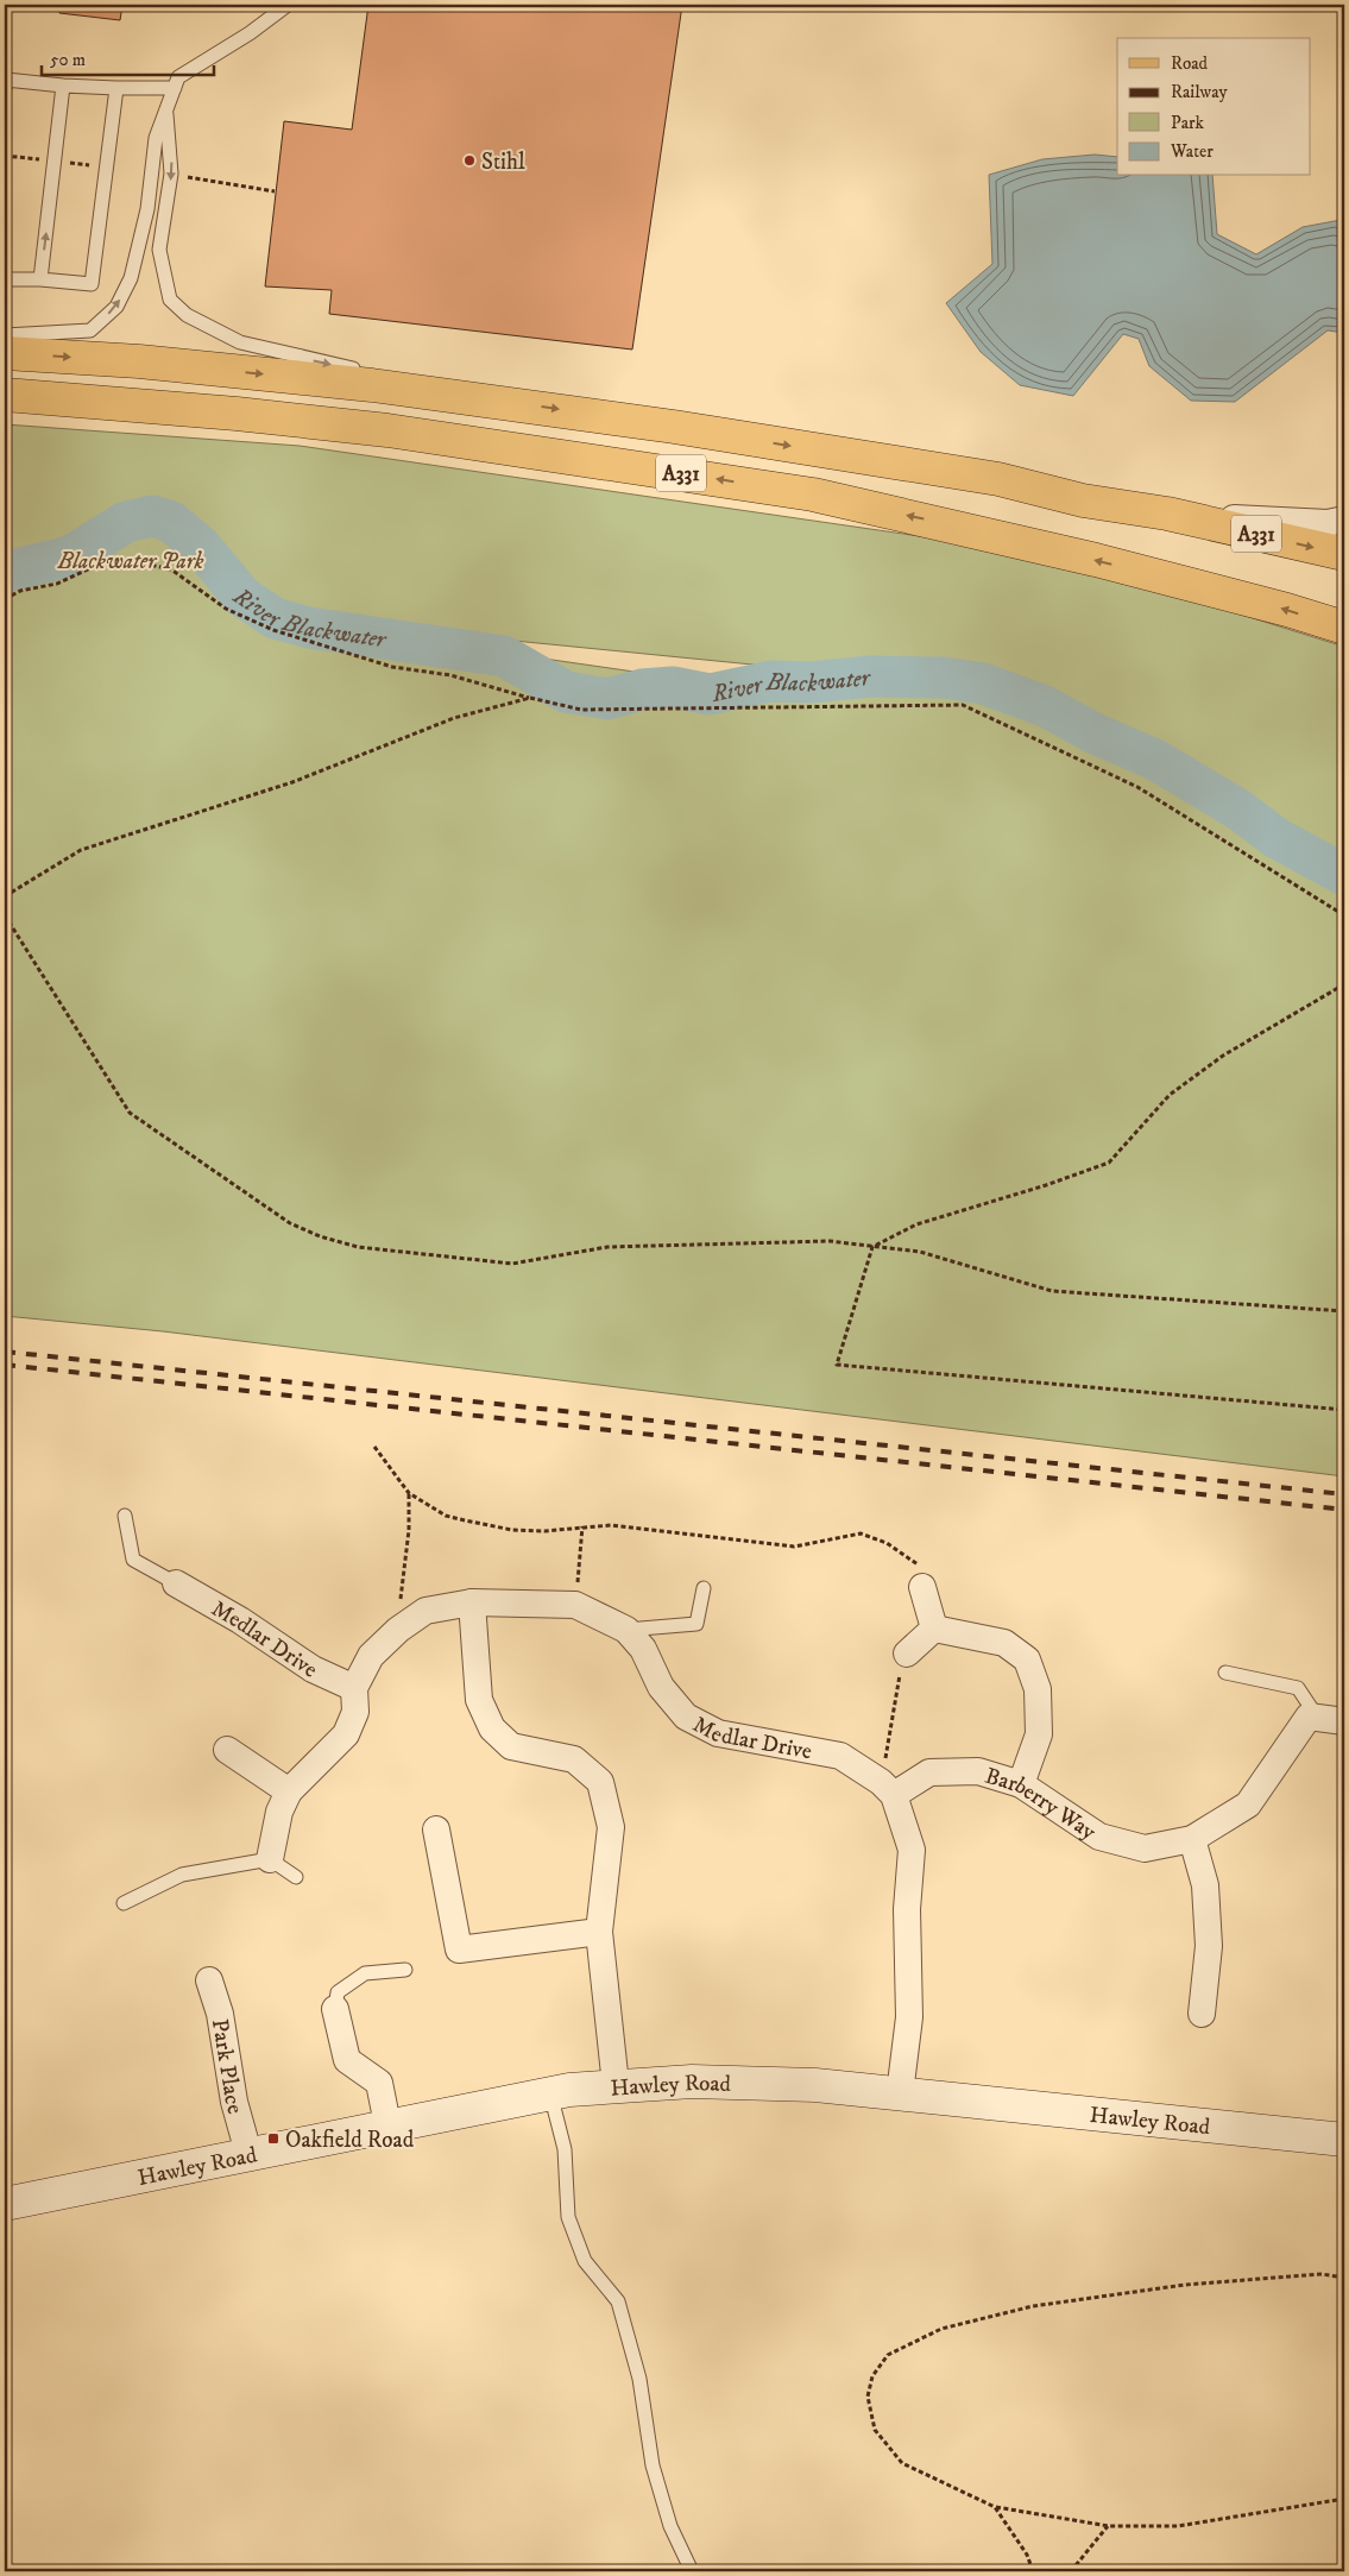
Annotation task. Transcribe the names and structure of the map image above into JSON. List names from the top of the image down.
{
  "streets": {
    "main road": ["A331", "Hawley Road"],
    "street": ["Medlar Drive", "Barberry Way", "Park Place"]
  },
  "crossings": [
    ["Medlar Drive", "Barberry Way"],
    ["Park Place", "Hawley Road"]
  ],
  "water": ["River Blackwater"],
  "parks": ["Blackwater Park"],
  "places": {
    "other": ["Stihl"],
    "transit": ["Oakfield Road"]
  },
  "legend": [
    "Road",
    "Railway",
    "Park",
    "Water"
  ],
  "scale_bar": "50 m"
}
